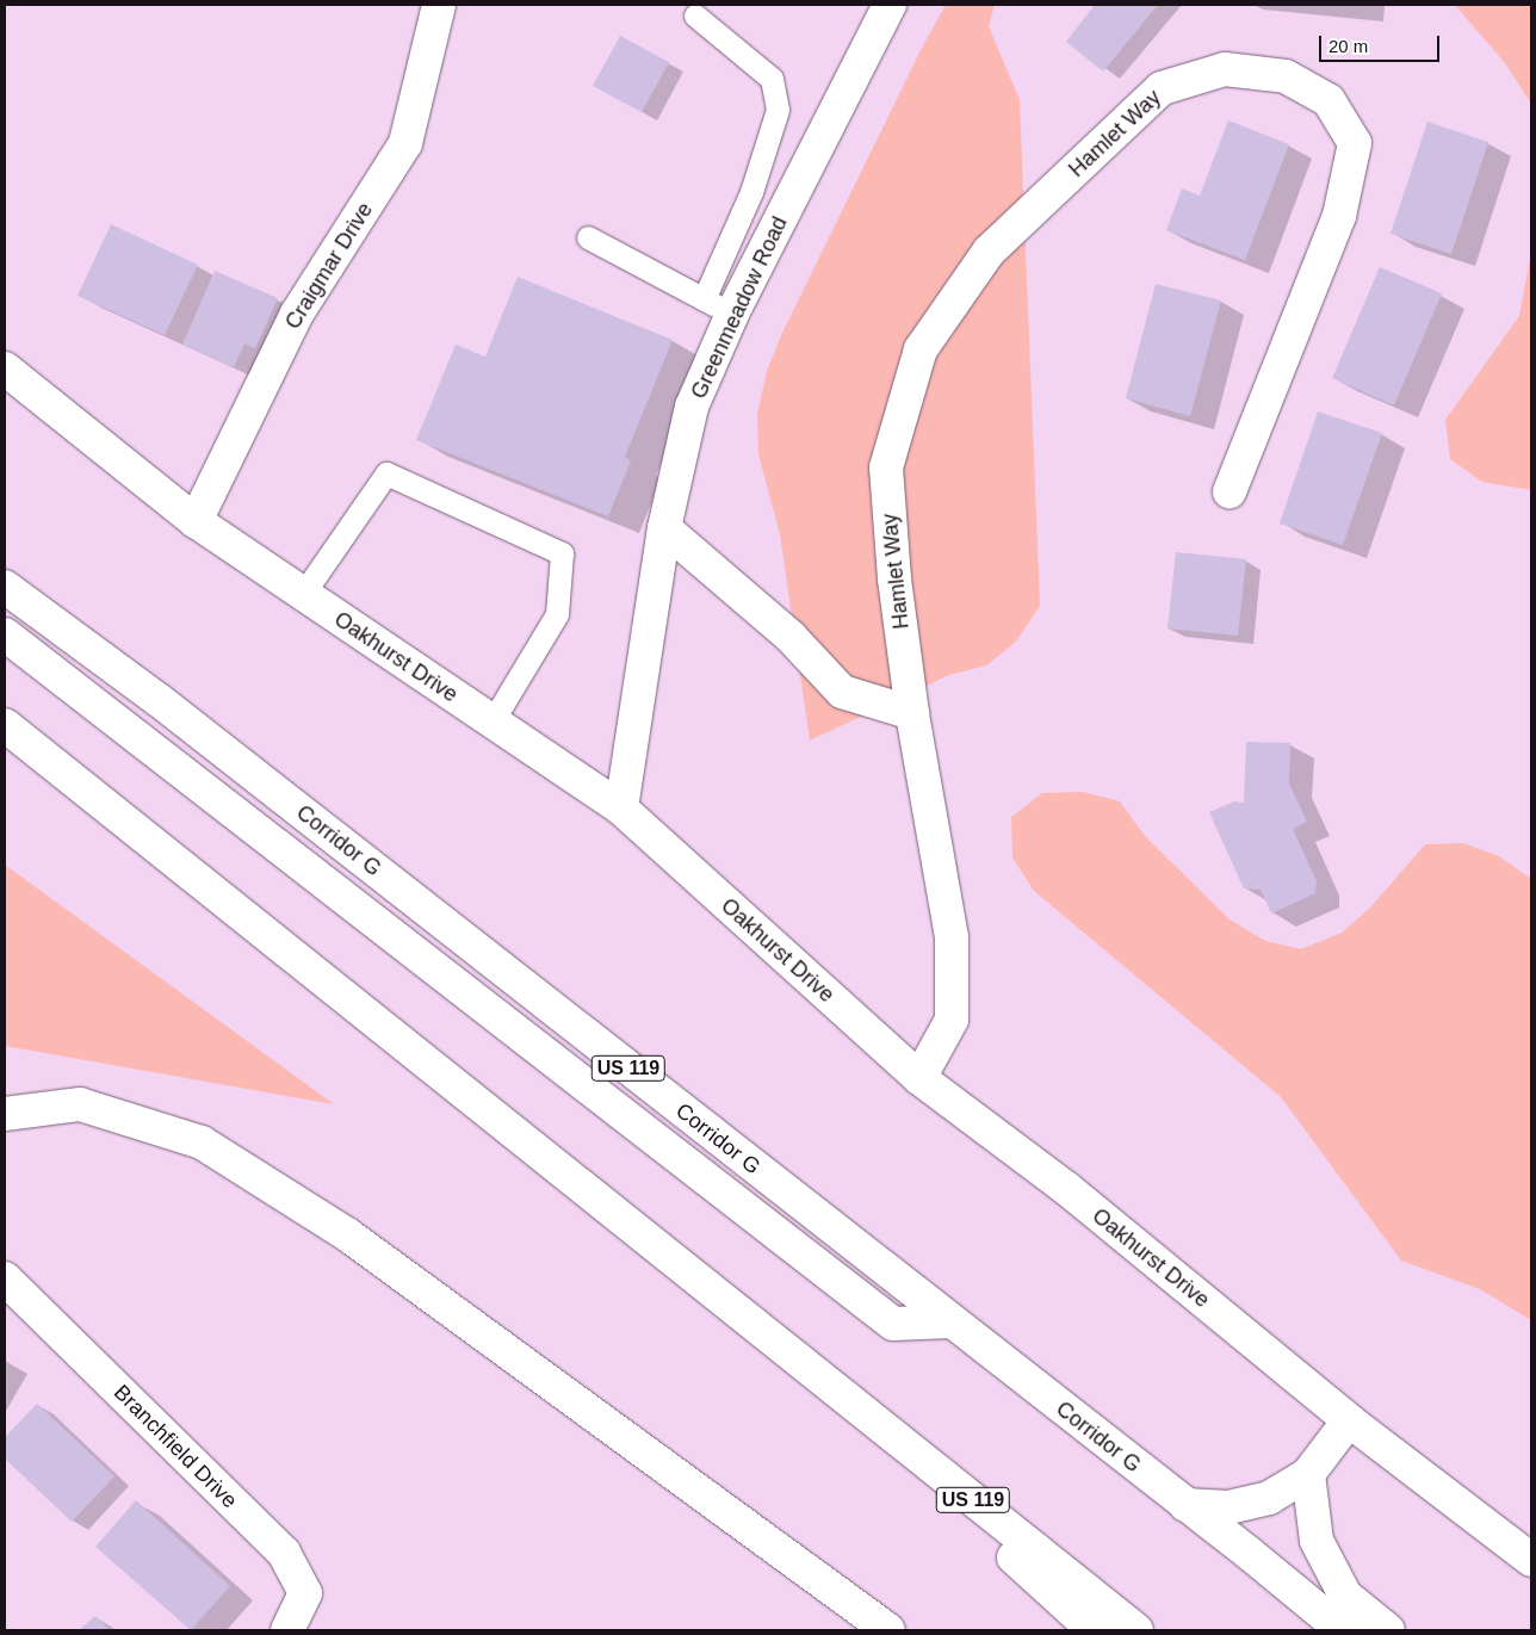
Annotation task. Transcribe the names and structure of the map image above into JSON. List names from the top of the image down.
{
  "streets": {
    "main road": [
      "Hamlet Way",
      "Craigmar Drive",
      "Greenmeadow Road",
      "Oakhurst Drive",
      "Corridor G",
      "US 119",
      "Branchfield Drive"
    ]
  },
  "crossings": [
    ["Hamlet Way", "Oakhurst Drive"],
    ["Craigmar Drive", "Oakhurst Drive"],
    ["Greenmeadow Road", "Oakhurst Drive"]
  ],
  "scale_bar": "20 m"
}
